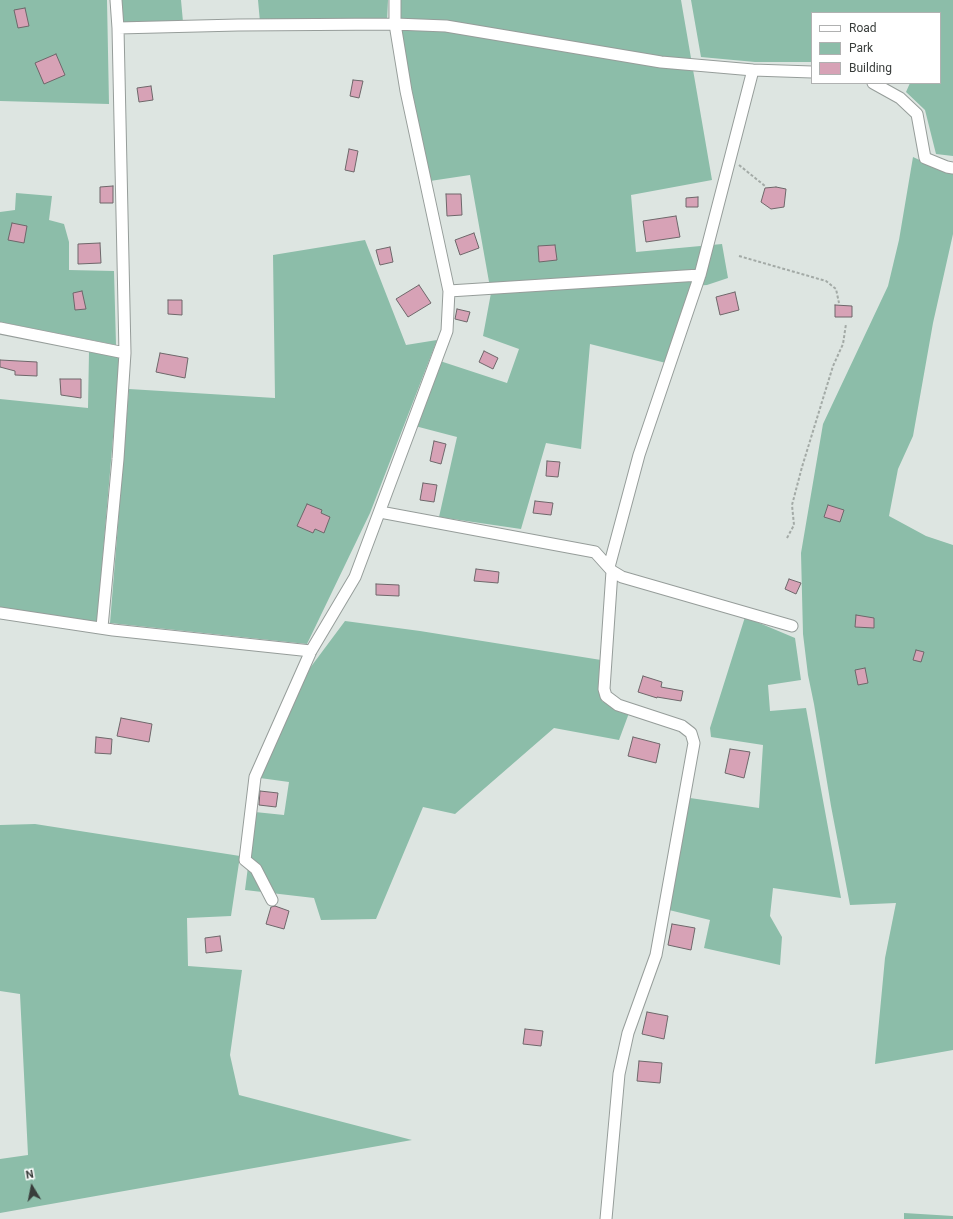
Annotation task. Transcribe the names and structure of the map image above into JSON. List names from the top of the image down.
{
  "legend": ["Road", "Park", "Building"],
  "north": "top"
}
